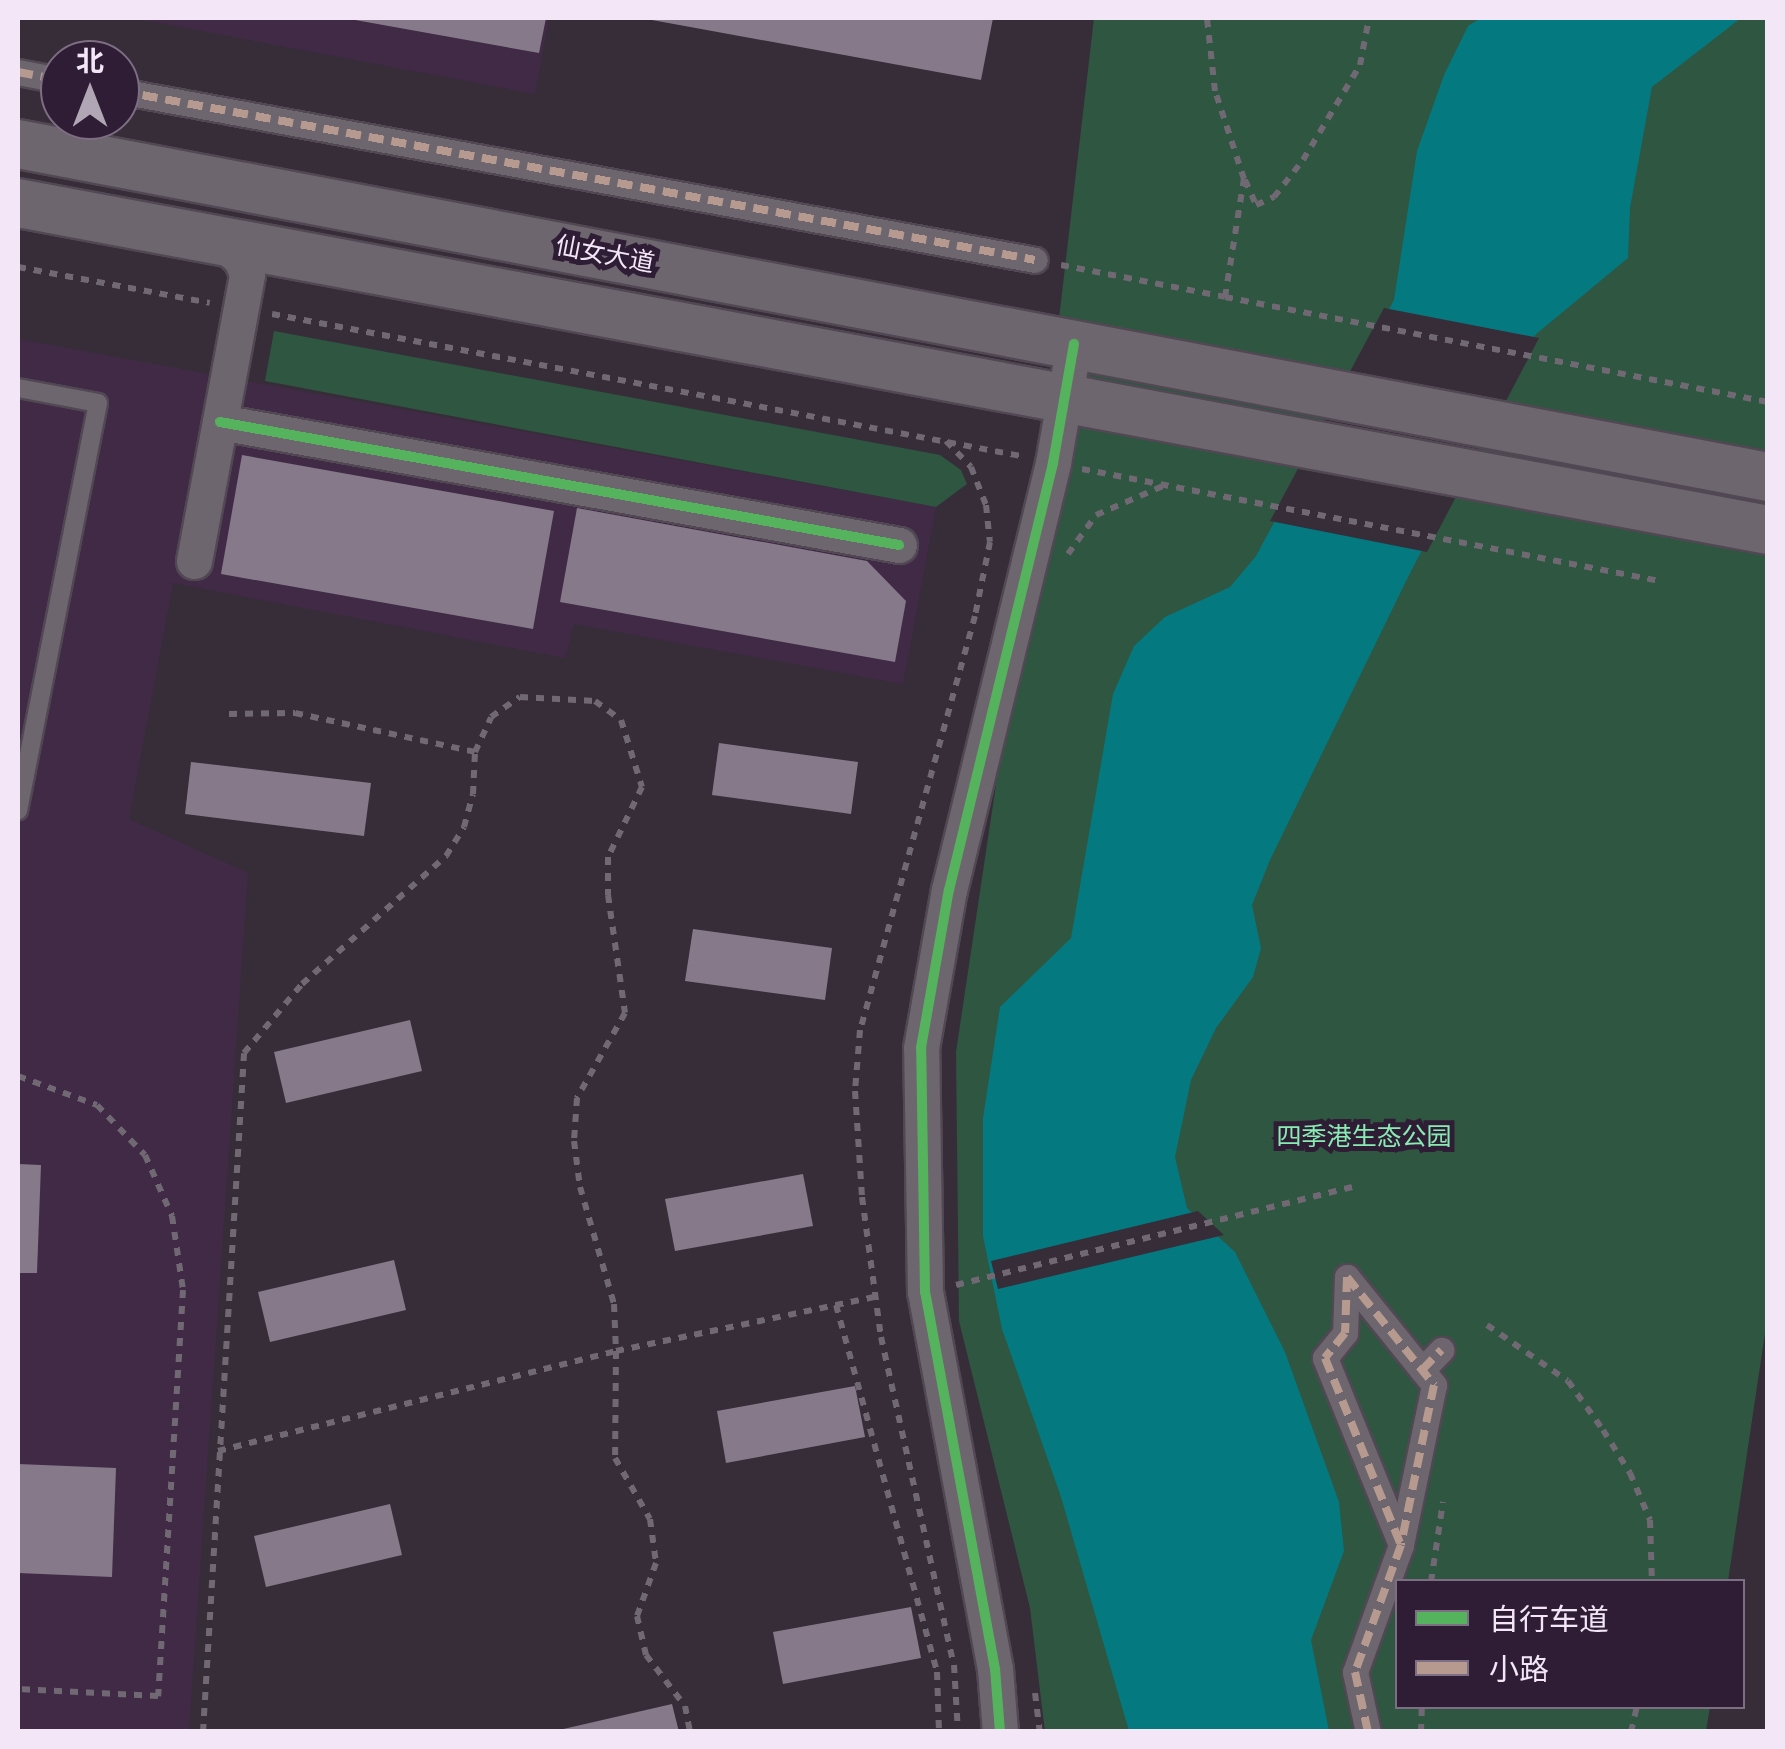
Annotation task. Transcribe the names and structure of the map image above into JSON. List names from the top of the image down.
{
  "streets": {
    "main road": ["仙女大道"]
  },
  "parks": ["四季港生态公园"],
  "legend": ["自行车道", "小路"],
  "north": "top"
}
